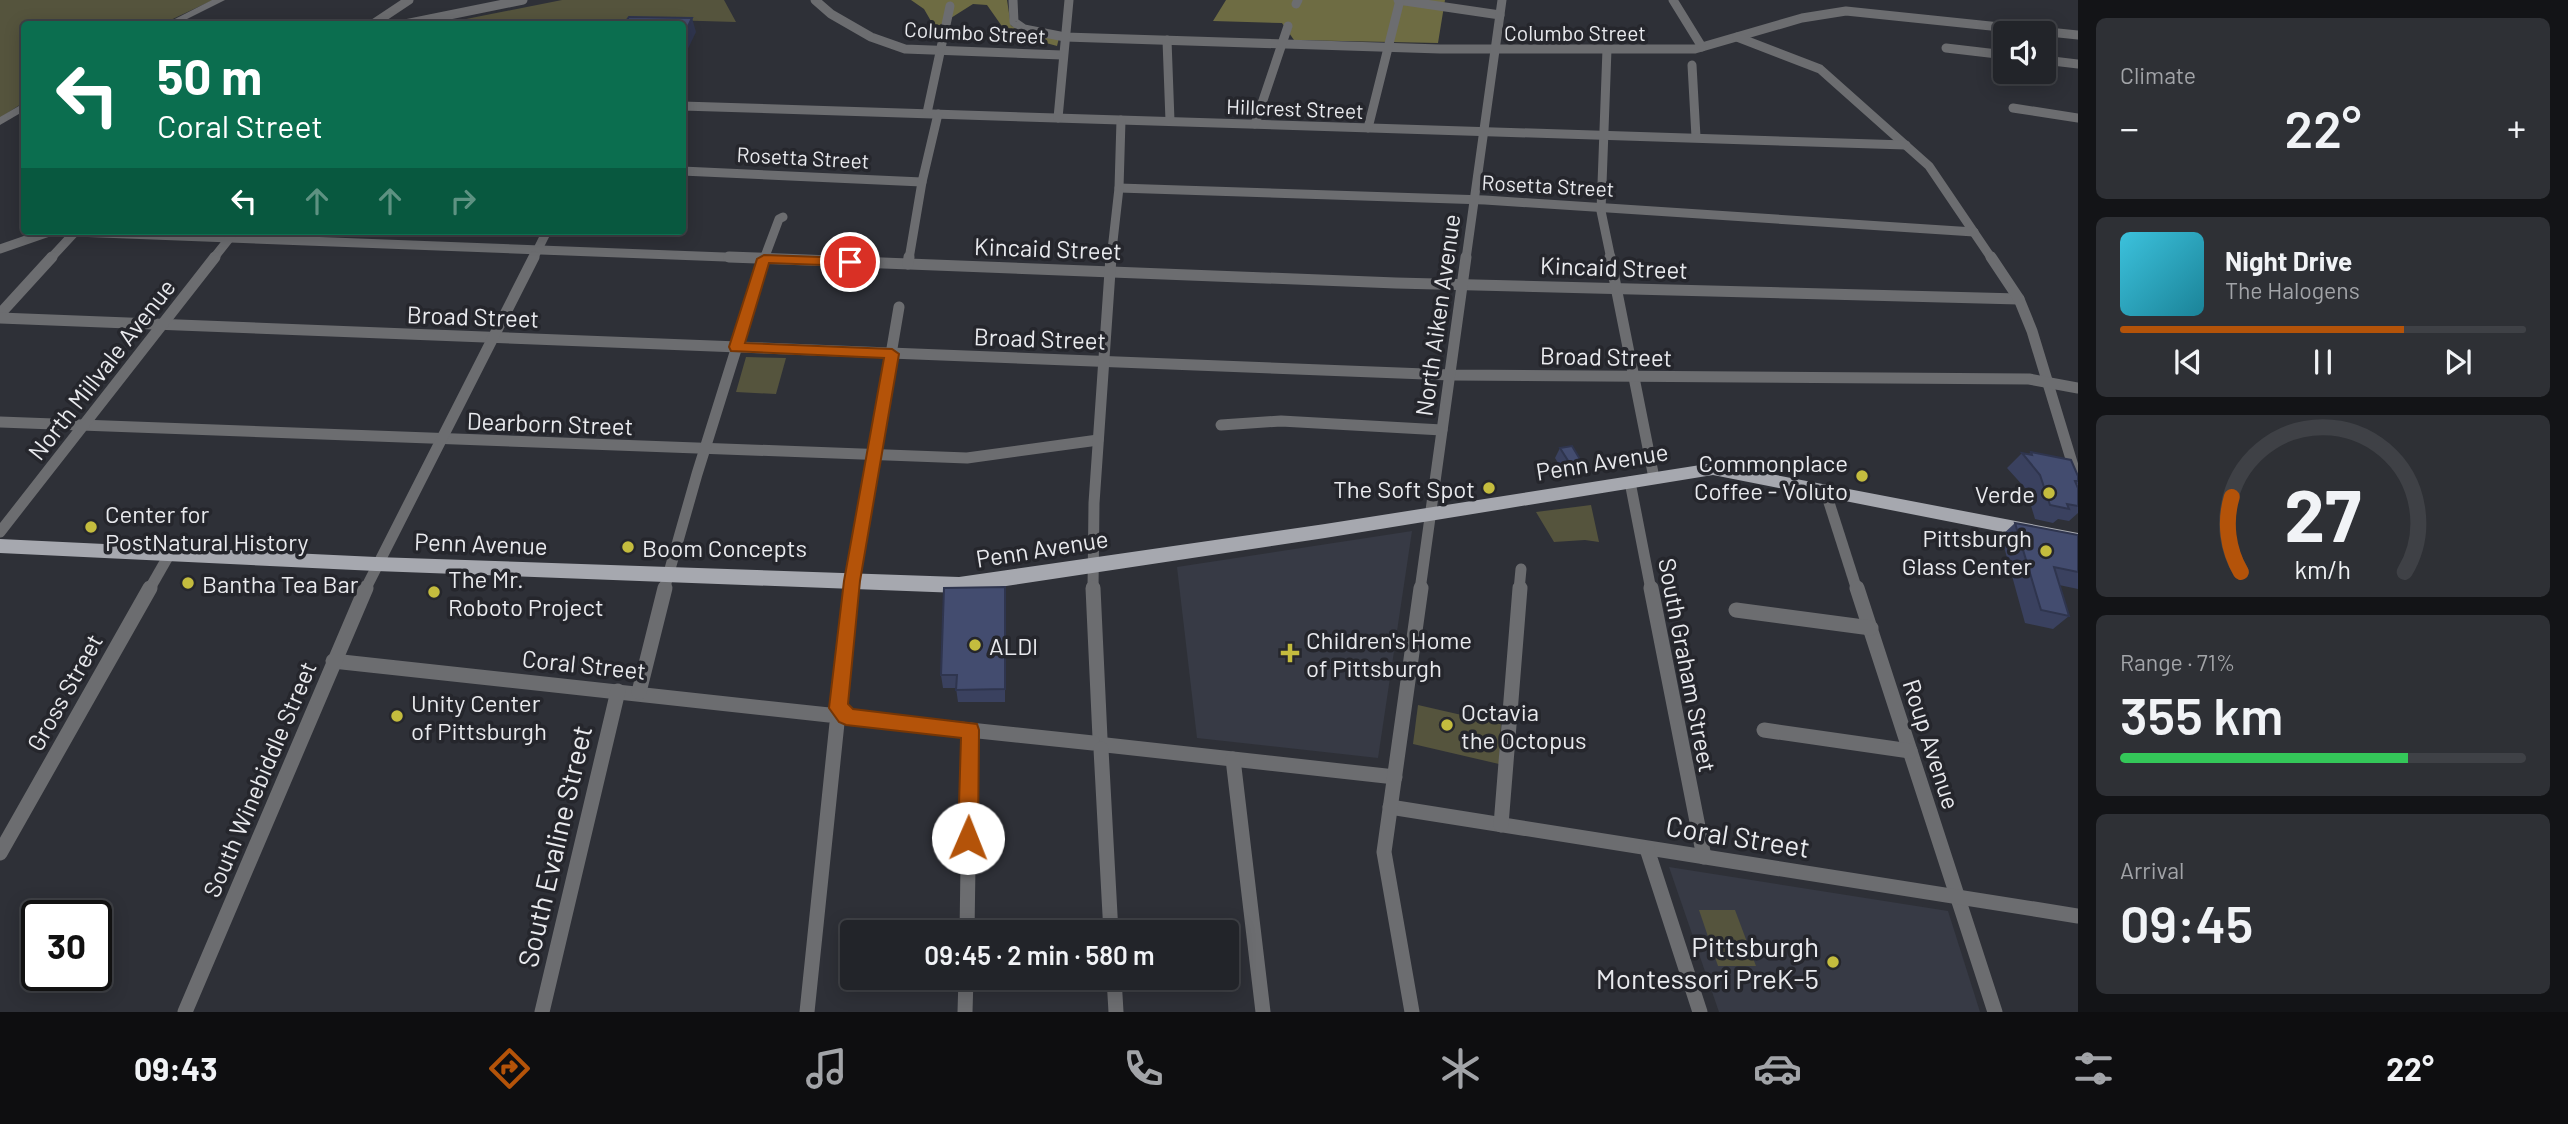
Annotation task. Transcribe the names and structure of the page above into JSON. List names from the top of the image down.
{
  "streets": {
    "main road": ["Penn Avenue"],
    "street": [
      "Columbo Street",
      "Hillcrest Street",
      "Rosetta Street",
      "Kincaid Street",
      "North Aiken Avenue",
      "Broad Street",
      "North Millvale Avenue",
      "Dearborn Street",
      "Coral Street",
      "South Graham Street",
      "Gross Street",
      "Roup Avenue",
      "South Winebiddle Street",
      "South Evaline Street"
    ]
  },
  "crossings": [
    ["Columbo Street", "North Aiken Avenue"],
    ["Hillcrest Street", "North Aiken Avenue"],
    ["Rosetta Street", "North Aiken Avenue"],
    ["Kincaid Street", "North Aiken Avenue"],
    ["Kincaid Street", "North Millvale Avenue"],
    ["Kincaid Street", "South Winebiddle Street"],
    ["North Aiken Avenue", "Broad Street"],
    ["North Aiken Avenue", "Penn Avenue"],
    ["North Aiken Avenue", "Coral Street"],
    ["Broad Street", "North Millvale Avenue"],
    ["Broad Street", "South Winebiddle Street"],
    ["North Millvale Avenue", "Dearborn Street"],
    ["Dearborn Street", "South Winebiddle Street"],
    ["Penn Avenue", "South Graham Street"],
    ["Penn Avenue", "Gross Street"],
    ["Penn Avenue", "Roup Avenue"],
    ["Penn Avenue", "South Winebiddle Street"],
    ["Coral Street", "South Graham Street"],
    ["Coral Street", "Roup Avenue"],
    ["Coral Street", "South Winebiddle Street"],
    ["Coral Street", "South Evaline Street"]
  ],
  "places": {
    "other": [
      "Commonplace Coffee - Voluto",
      "The Soft Spot",
      "Verde",
      "Center for PostNatural History",
      "Boom Concepts",
      "Pittsburgh Glass Center",
      "Bantha Tea Bar",
      "The Mr. Roboto Project",
      "ALDI",
      "Unity Center of Pittsburgh",
      "Octavia the Octopus",
      "Pittsburgh Montessori PreK-5"
    ],
    "health": ["Children's Home of Pittsburgh"]
  },
  "page": {
    "tile": [
      "Climate",
      ["Range · 71%", "355 km"],
      ["Arrival", "09:45"]
    ],
    "turn": ["50 m", "Coral Street"],
    "heat": ["−", "22°", "+"],
    "song": ["Night Drive", "The Halogens"],
    "limit": "30",
    "trip": "09:45 · 2 min · 580 m",
    "tabs": ["09:43", "22°"],
    "gauge": ["27", "km/h"]
  }
}
